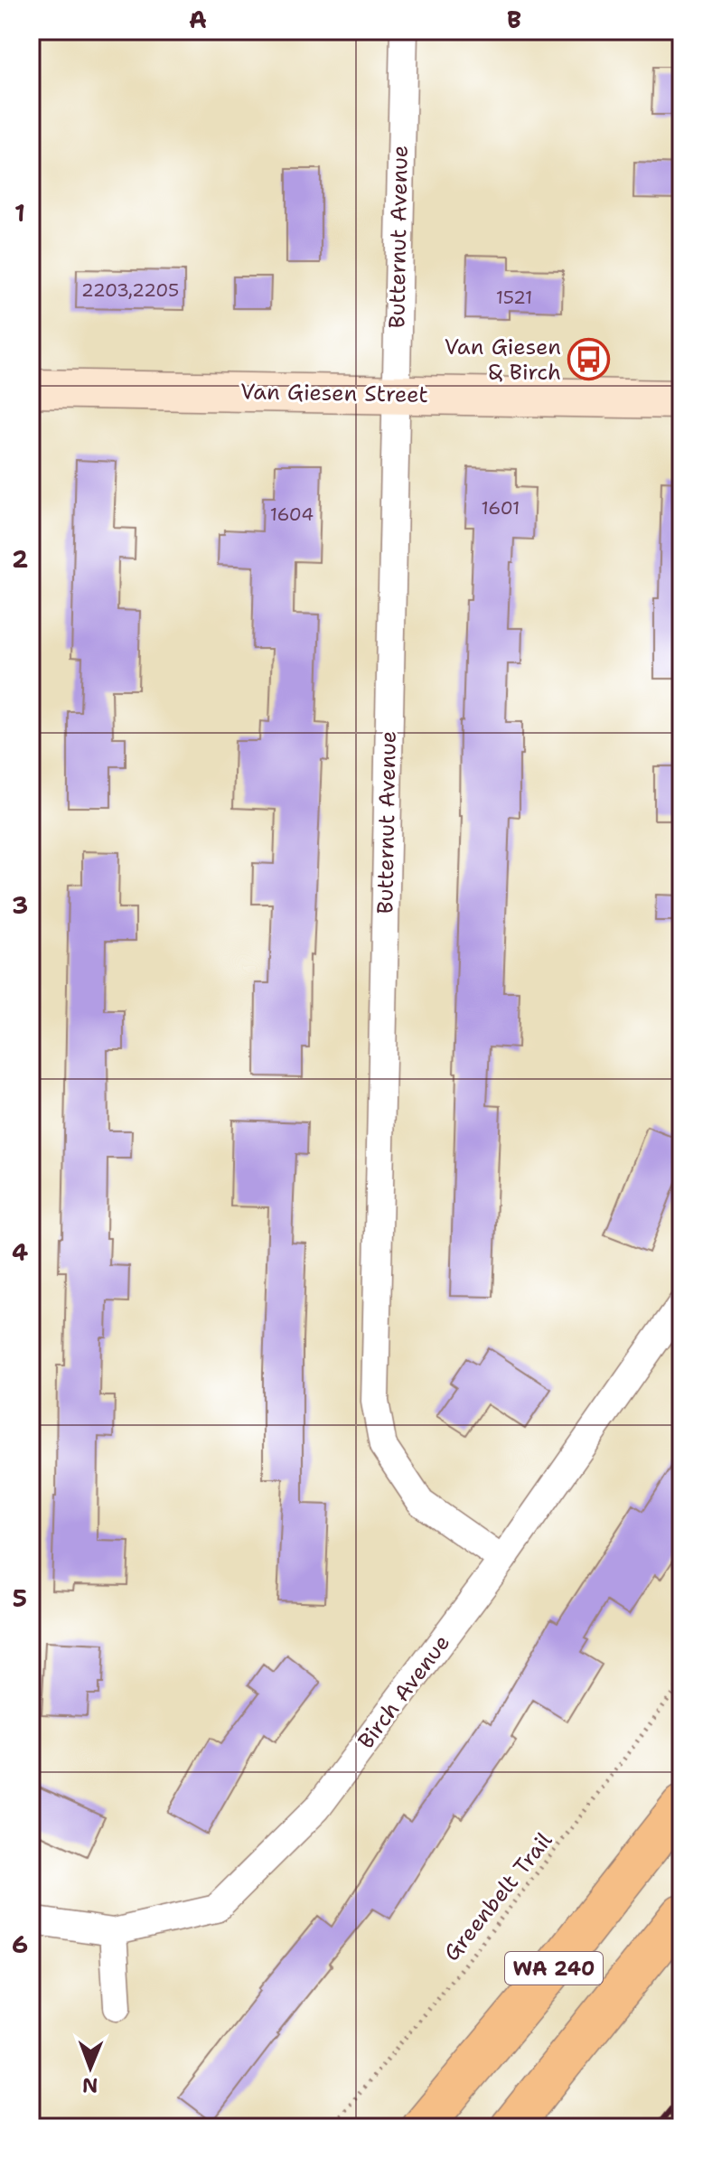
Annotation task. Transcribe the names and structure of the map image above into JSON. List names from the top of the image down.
{
  "streets": {
    "highway": ["WA 240"],
    "main road": ["Van Giesen Street"],
    "street": ["Butternut Avenue", "Birch Avenue"],
    "path": ["Greenbelt Trail"]
  },
  "crossings": [
    ["Butternut Avenue", "Van Giesen Street"],
    ["Butternut Avenue", "Birch Avenue"]
  ],
  "places": {
    "bus stop": ["Van Giesen & Birch"]
  },
  "house_numbers": [
    "2203,2205",
    "1521",
    "1601",
    "1604"
  ],
  "north": "bottom",
  "grid": {
    "columns": ["A", "B"],
    "rows": [
      "1",
      "2",
      "3",
      "4",
      "5",
      "6"
    ]
  }
}
